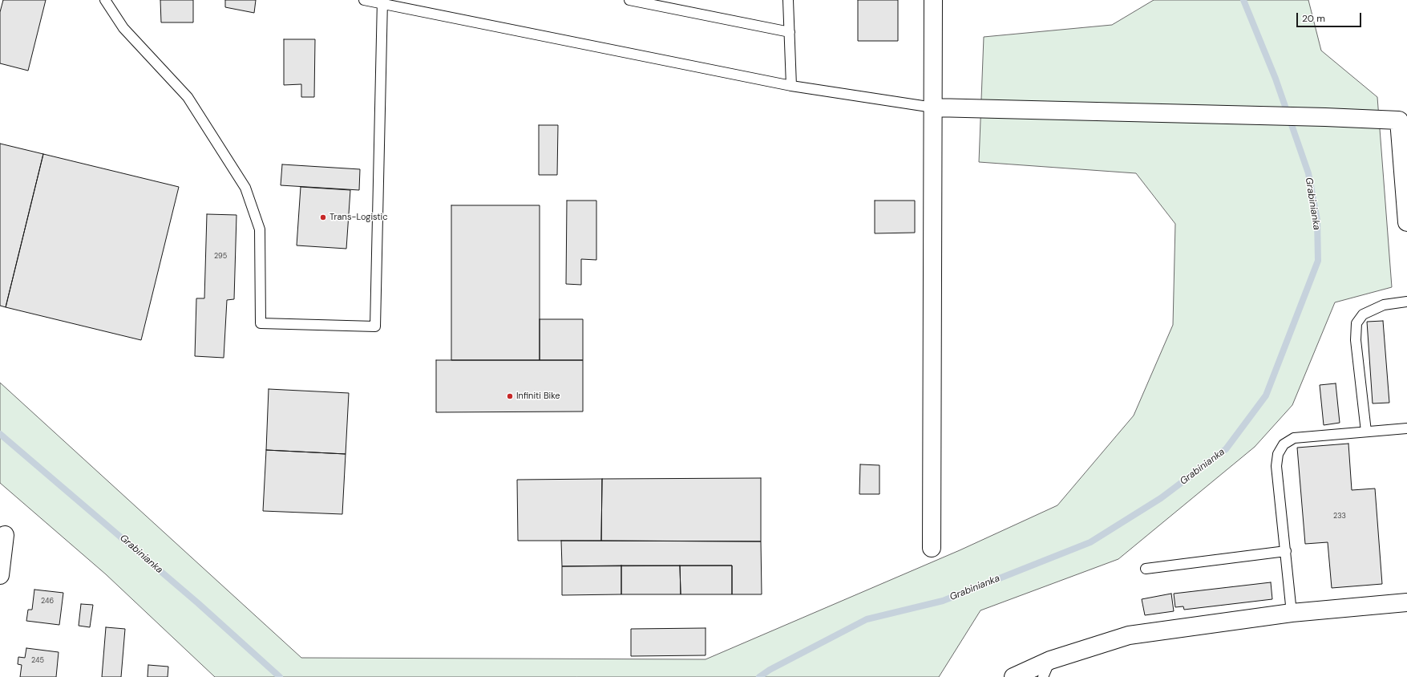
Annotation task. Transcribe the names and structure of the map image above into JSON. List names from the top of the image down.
{
  "water": ["Grabinianka"],
  "places": ["Trans-Logistic", "Infiniti Bike"],
  "house_numbers": [
    "295",
    "233",
    "246",
    "245"
  ],
  "scale_bar": "20 m"
}
